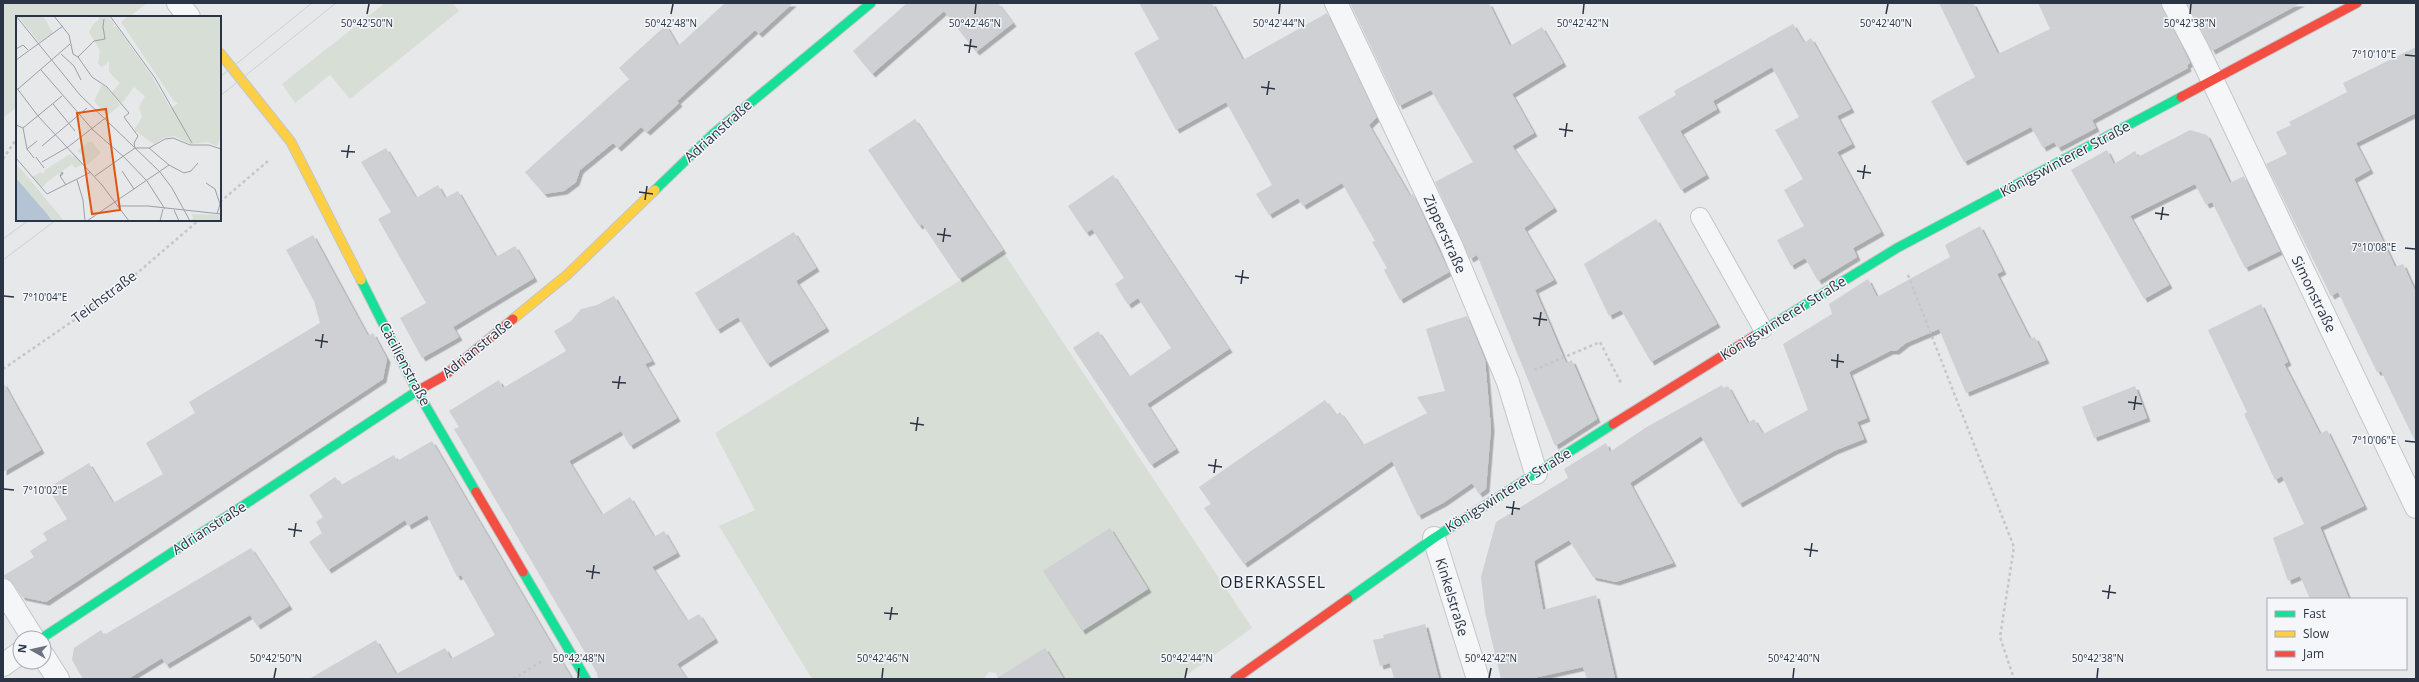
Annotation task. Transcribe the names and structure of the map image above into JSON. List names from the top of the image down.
{
  "streets": {
    "street": [
      "Adrianstraße",
      "Königswinterer Straße",
      "Zipperstraße",
      "Simonstraße",
      "Cäcilienstraße",
      "Kinkelstraße"
    ],
    "path": ["Teichstraße"]
  },
  "crossings": [
    ["Adrianstraße", "Cäcilienstraße"],
    ["Königswinterer Straße", "Zipperstraße"],
    ["Königswinterer Straße", "Simonstraße"],
    ["Königswinterer Straße", "Kinkelstraße"]
  ],
  "districts": ["OBERKASSEL"],
  "legend": ["Fast", "Slow", "Jam"],
  "north": "left",
  "coordinates": [
    "50°42'50\"N",
    "50°42'48\"N",
    "50°42'46\"N",
    "50°42'44\"N",
    "50°42'42\"N",
    "50°42'40\"N",
    "50°42'38\"N",
    "7°10'10\"E",
    "7°10'08\"E",
    "7°10'04\"E",
    "7°10'06\"E",
    "7°10'02\"E"
  ]
}
